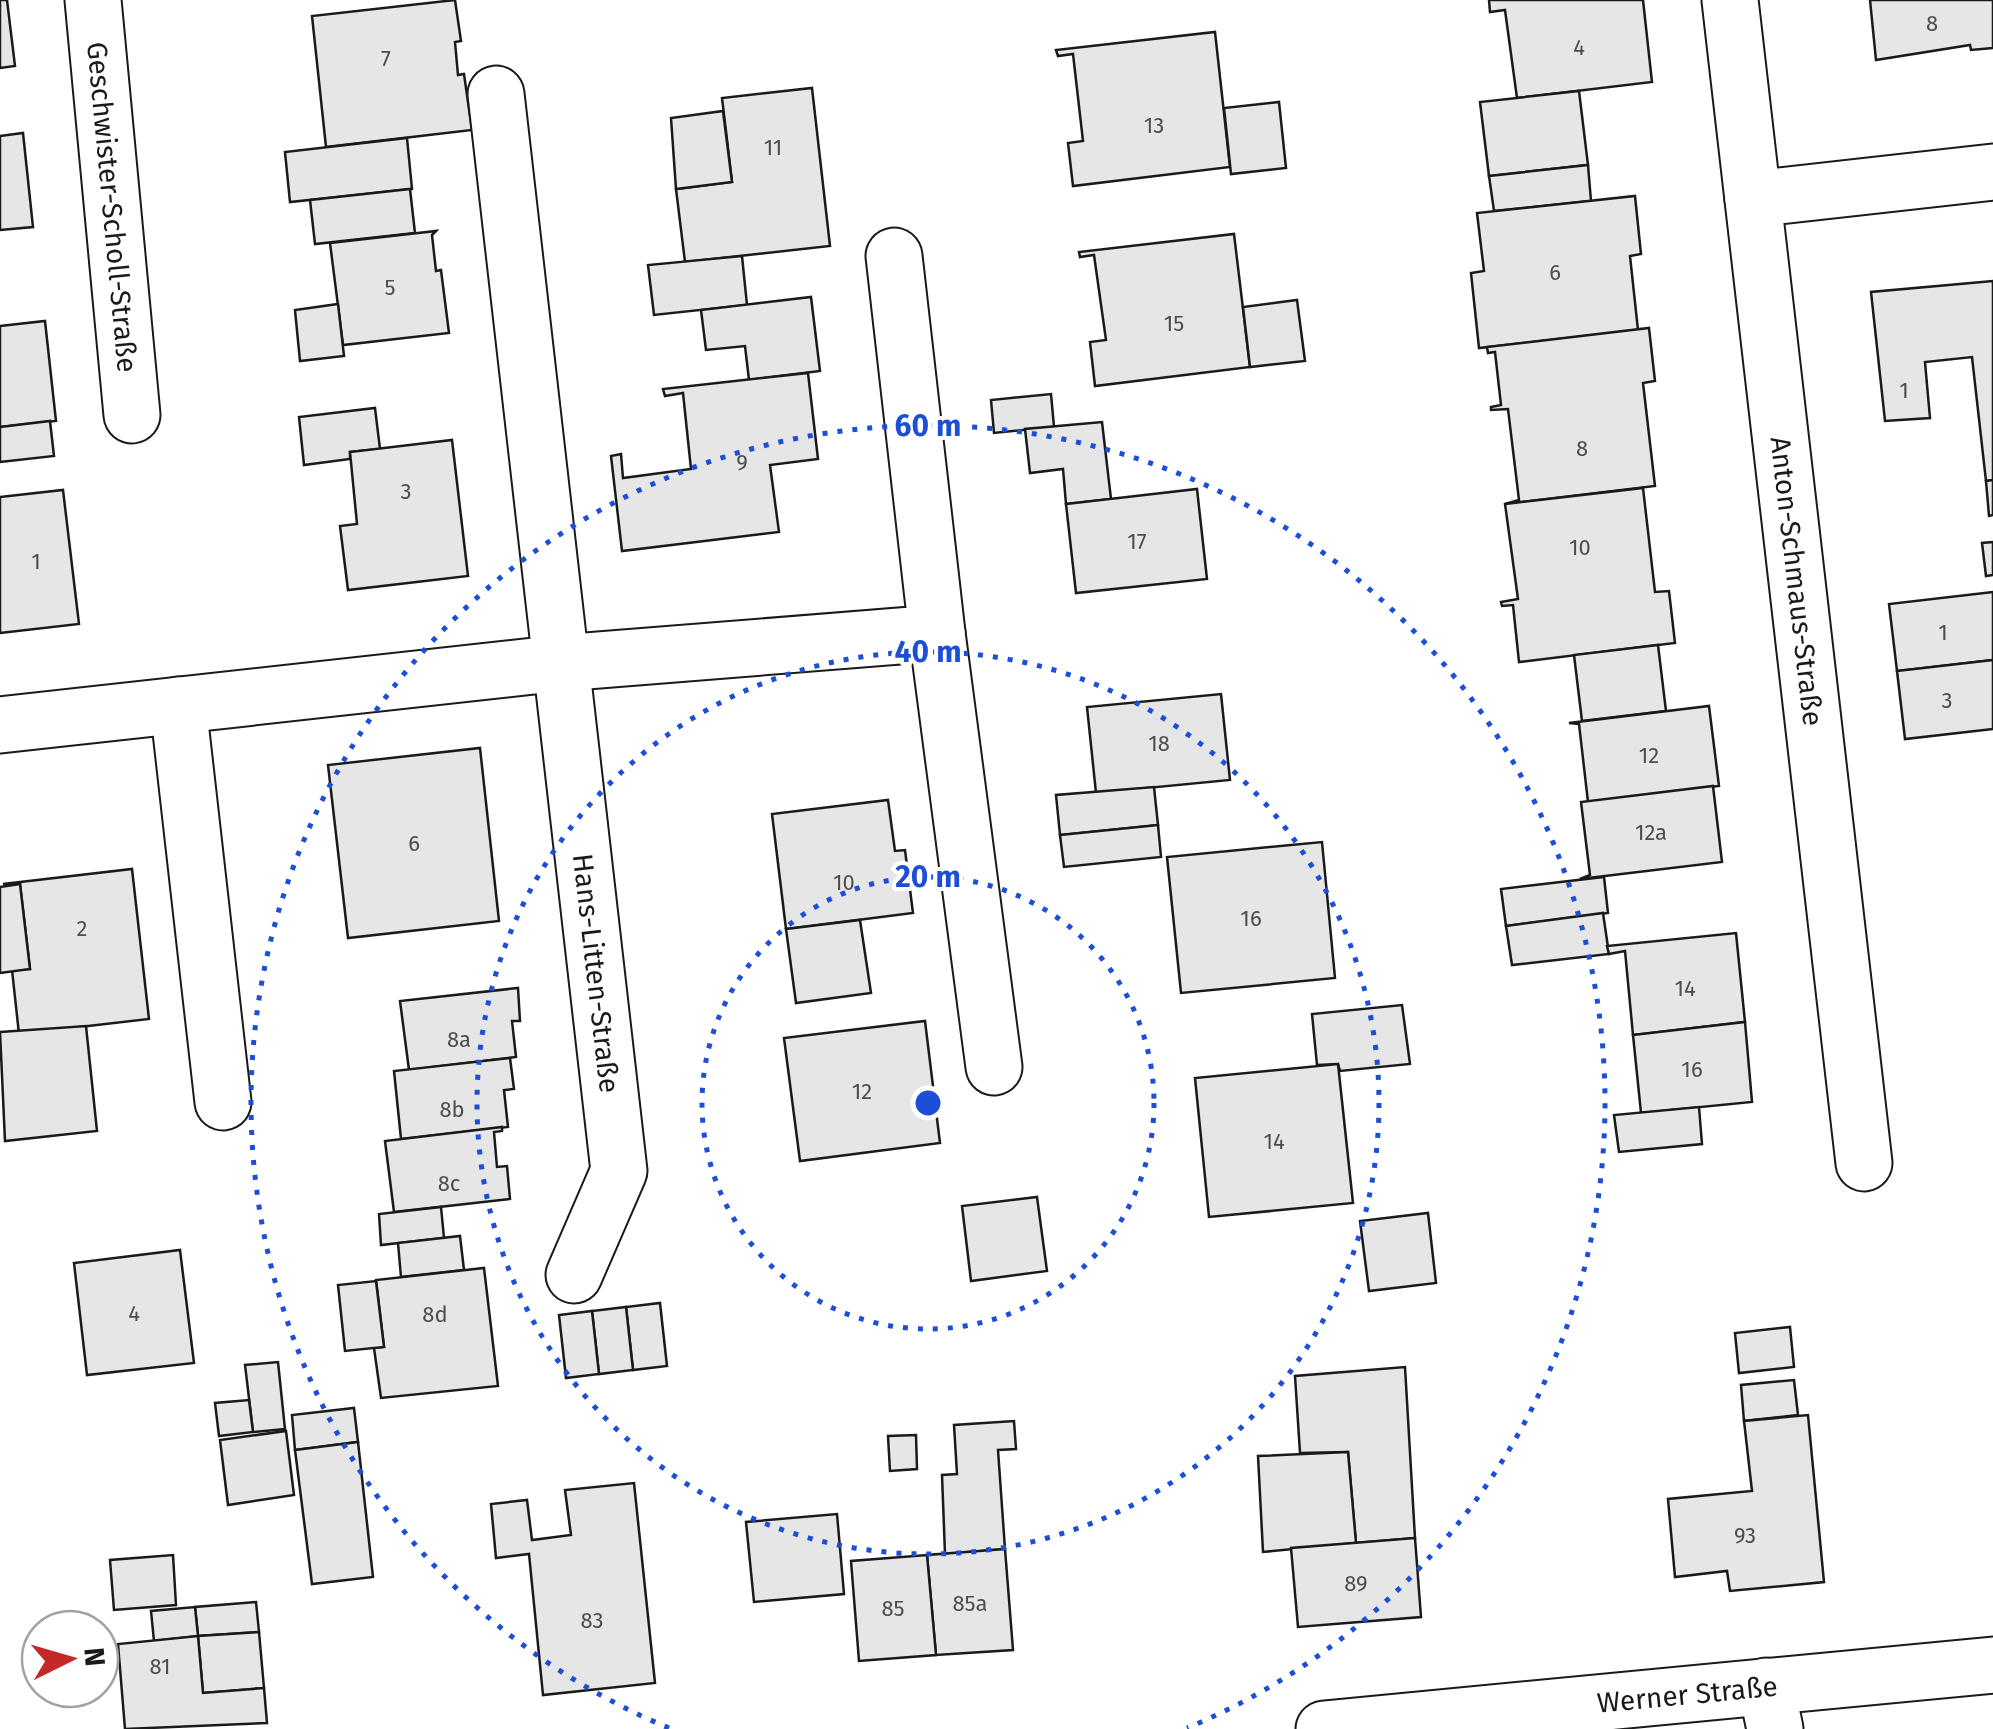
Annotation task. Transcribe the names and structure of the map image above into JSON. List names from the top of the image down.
{
  "streets": {
    "street": [
      "Geschwister-Scholl-Straße",
      "Anton-Schmaus-Straße",
      "Hans-Litten-Straße",
      "Werner Straße"
    ]
  },
  "house_numbers": [
    "8",
    "4",
    "7",
    "13",
    "11",
    "6",
    "5",
    "15",
    "1",
    "8",
    "9",
    "3",
    "17",
    "10",
    "1",
    "1",
    "3",
    "18",
    "12",
    "12a",
    "6",
    "10",
    "16",
    "2",
    "14",
    "8a",
    "16",
    "12",
    "8b",
    "14",
    "8c",
    "4",
    "8d",
    "93",
    "89",
    "85a",
    "85",
    "83",
    "81"
  ],
  "north": "right",
  "rings": ["60 m", "40 m", "20 m"]
}
